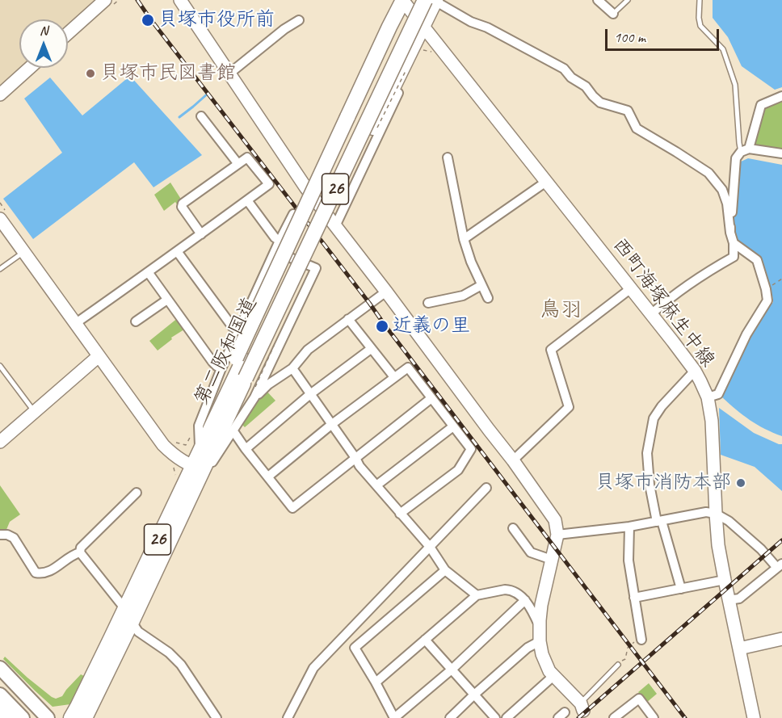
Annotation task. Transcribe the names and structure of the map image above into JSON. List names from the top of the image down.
{
  "streets": {
    "highway": ["26", "第二阪和国道"],
    "street": ["西町海塚麻生中線"]
  },
  "crossings": [
    ["西町海塚麻生中線", "第二阪和国道"]
  ],
  "districts": ["鳥羽"],
  "places": [
    "貝塚市役所前",
    "貝塚市民図書館",
    "近義の里",
    "貝塚市消防本部"
  ],
  "scale_bar": "100 m",
  "north": "top"
}
